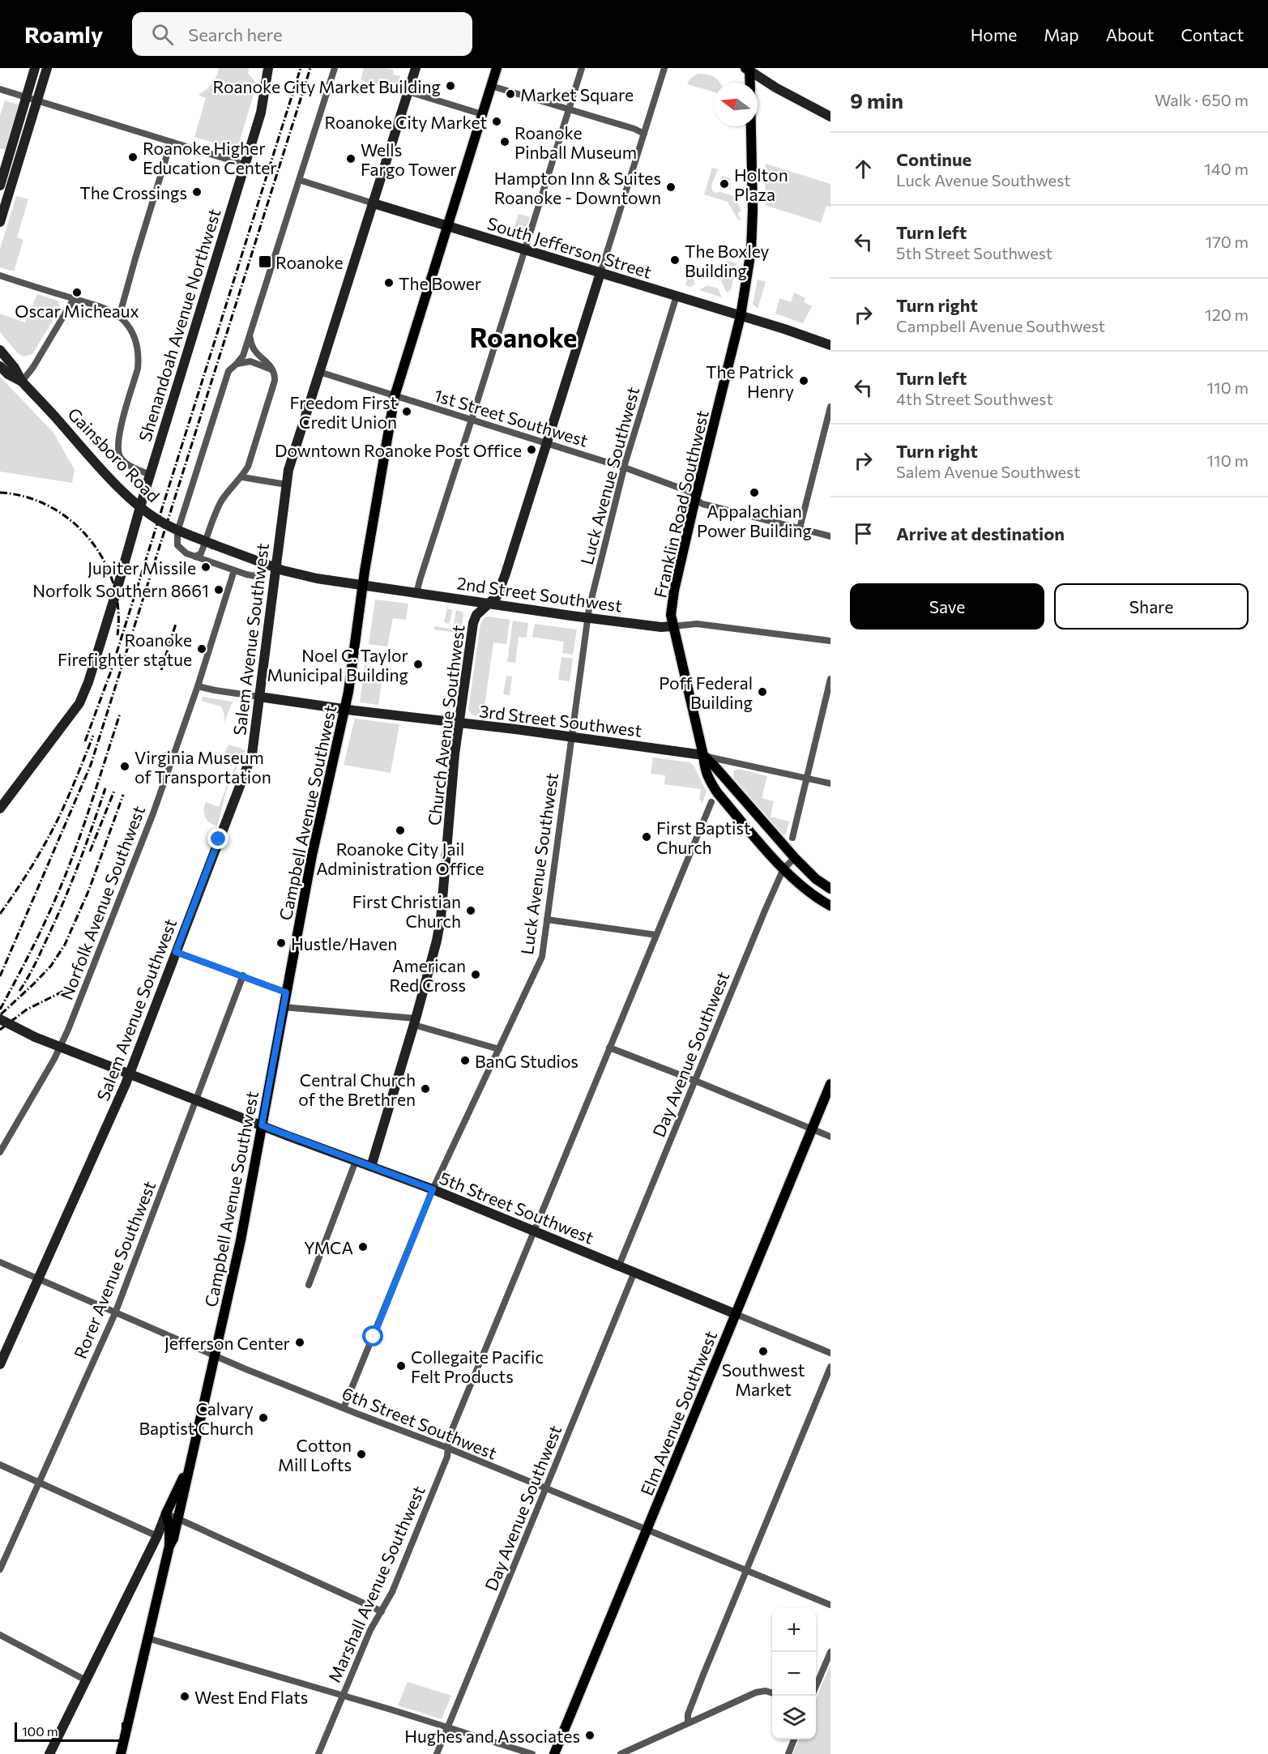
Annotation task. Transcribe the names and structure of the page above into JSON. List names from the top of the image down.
{
  "streets": {
    "main road": ["Franklin Road Southwest", "Campbell Avenue Southwest", "Elm Avenue Southwest"],
    "street": [
      "South Jefferson Street",
      "Shenandoah Avenue Northwest",
      "1st Street Southwest",
      "Gainsboro Road",
      "Luck Avenue Southwest",
      "2nd Street Southwest",
      "Salem Avenue Southwest",
      "3rd Street Southwest",
      "Church Avenue Southwest",
      "Norfolk Avenue Southwest",
      "Day Avenue Southwest",
      "5th Street Southwest",
      "Rorer Avenue Southwest",
      "6th Street Southwest",
      "Marshall Avenue Southwest"
    ]
  },
  "crossings": [
    ["South Jefferson Street", "Luck Avenue Southwest"],
    ["South Jefferson Street", "Franklin Road Southwest"],
    ["South Jefferson Street", "Salem Avenue Southwest"],
    ["South Jefferson Street", "Church Avenue Southwest"],
    ["South Jefferson Street", "Campbell Avenue Southwest"],
    ["1st Street Southwest", "Luck Avenue Southwest"],
    ["1st Street Southwest", "Franklin Road Southwest"],
    ["1st Street Southwest", "Salem Avenue Southwest"],
    ["1st Street Southwest", "Church Avenue Southwest"],
    ["1st Street Southwest", "Campbell Avenue Southwest"],
    ["Gainsboro Road", "2nd Street Southwest"],
    ["Gainsboro Road", "Salem Avenue Southwest"],
    ["Luck Avenue Southwest", "2nd Street Southwest"],
    ["Luck Avenue Southwest", "3rd Street Southwest"],
    ["Luck Avenue Southwest", "5th Street Southwest"],
    ["Luck Avenue Southwest", "6th Street Southwest"],
    ["Franklin Road Southwest", "2nd Street Southwest"],
    ["Franklin Road Southwest", "3rd Street Southwest"],
    ["Franklin Road Southwest", "Day Avenue Southwest"],
    ["2nd Street Southwest", "Salem Avenue Southwest"],
    ["2nd Street Southwest", "Church Avenue Southwest"],
    ["2nd Street Southwest", "Campbell Avenue Southwest"],
    ["Salem Avenue Southwest", "3rd Street Southwest"],
    ["Salem Avenue Southwest", "5th Street Southwest"],
    ["Salem Avenue Southwest", "6th Street Southwest"],
    ["3rd Street Southwest", "Church Avenue Southwest"],
    ["3rd Street Southwest", "Campbell Avenue Southwest"],
    ["3rd Street Southwest", "Norfolk Avenue Southwest"],
    ["Church Avenue Southwest", "5th Street Southwest"],
    ["Campbell Avenue Southwest", "5th Street Southwest"],
    ["Campbell Avenue Southwest", "6th Street Southwest"],
    ["Norfolk Avenue Southwest", "5th Street Southwest"],
    ["Day Avenue Southwest", "5th Street Southwest"],
    ["Day Avenue Southwest", "6th Street Southwest"],
    ["5th Street Southwest", "Rorer Avenue Southwest"],
    ["5th Street Southwest", "Elm Avenue Southwest"],
    ["5th Street Southwest", "Marshall Avenue Southwest"],
    ["Rorer Avenue Southwest", "6th Street Southwest"],
    ["Elm Avenue Southwest", "6th Street Southwest"],
    ["6th Street Southwest", "Marshall Avenue Southwest"]
  ],
  "districts": ["Roanoke"],
  "places": {
    "other": [
      "Roanoke City Market Building",
      "Market Square",
      "Roanoke City Market",
      "Roanoke Pinball Museum",
      "Roanoke Higher Education Center",
      "Wells Fargo Tower",
      "Holton Plaza",
      "Hampton Inn & Suites Roanoke - Downtown",
      "The Crossings",
      "The Boxley Building",
      "The Bower",
      "Oscar Micheaux",
      "The Patrick Henry",
      "Freedom First Credit Union",
      "Downtown Roanoke Post Office",
      "Appalachian Power Building",
      "Jupiter Missile",
      "Norfolk Southern 8661",
      "Roanoke Firefighter statue",
      "Noel C. Taylor Municipal Building",
      "Poff Federal Building",
      "Virginia Museum of Transportation",
      "Roanoke City Jail Administration Office",
      "First Baptist Church",
      "First Christian Church",
      "Hustle/Haven",
      "American Red Cross",
      "BanG Studios",
      "Central Church of the Brethren",
      "YMCA",
      "Jefferson Center",
      "Southwest Market",
      "Collegaite Pacific Felt Products",
      "Calvary Baptist Church",
      "Cotton Mill Lofts",
      "West End Flats",
      "Hughes and Associates"
    ],
    "transit": ["Roanoke"]
  },
  "scale_bar": "100 m",
  "north": "left",
  "page": {
    "header": "Roamly",
    "search": "Search here",
    "nav": [
      "Home",
      "Map",
      "About",
      "Contact"
    ],
    "heading": ["9 min", "Walk · 650 m"],
    "list": [
      ["Continue", "Luck Avenue Southwest", "140 m"],
      ["Turn left", "5th Street Southwest", "170 m"],
      ["Turn right", "Campbell Avenue Southwest", "120 m"],
      ["Turn left", "4th Street Southwest", "110 m"],
      ["Turn right", "Salem Avenue Southwest", "110 m"],
      "Arrive at destination"
    ],
    "buttons": ["Save", "Share"],
    "map_buttons": ["+", "−"],
    "scale": "100 m"
  }
}
